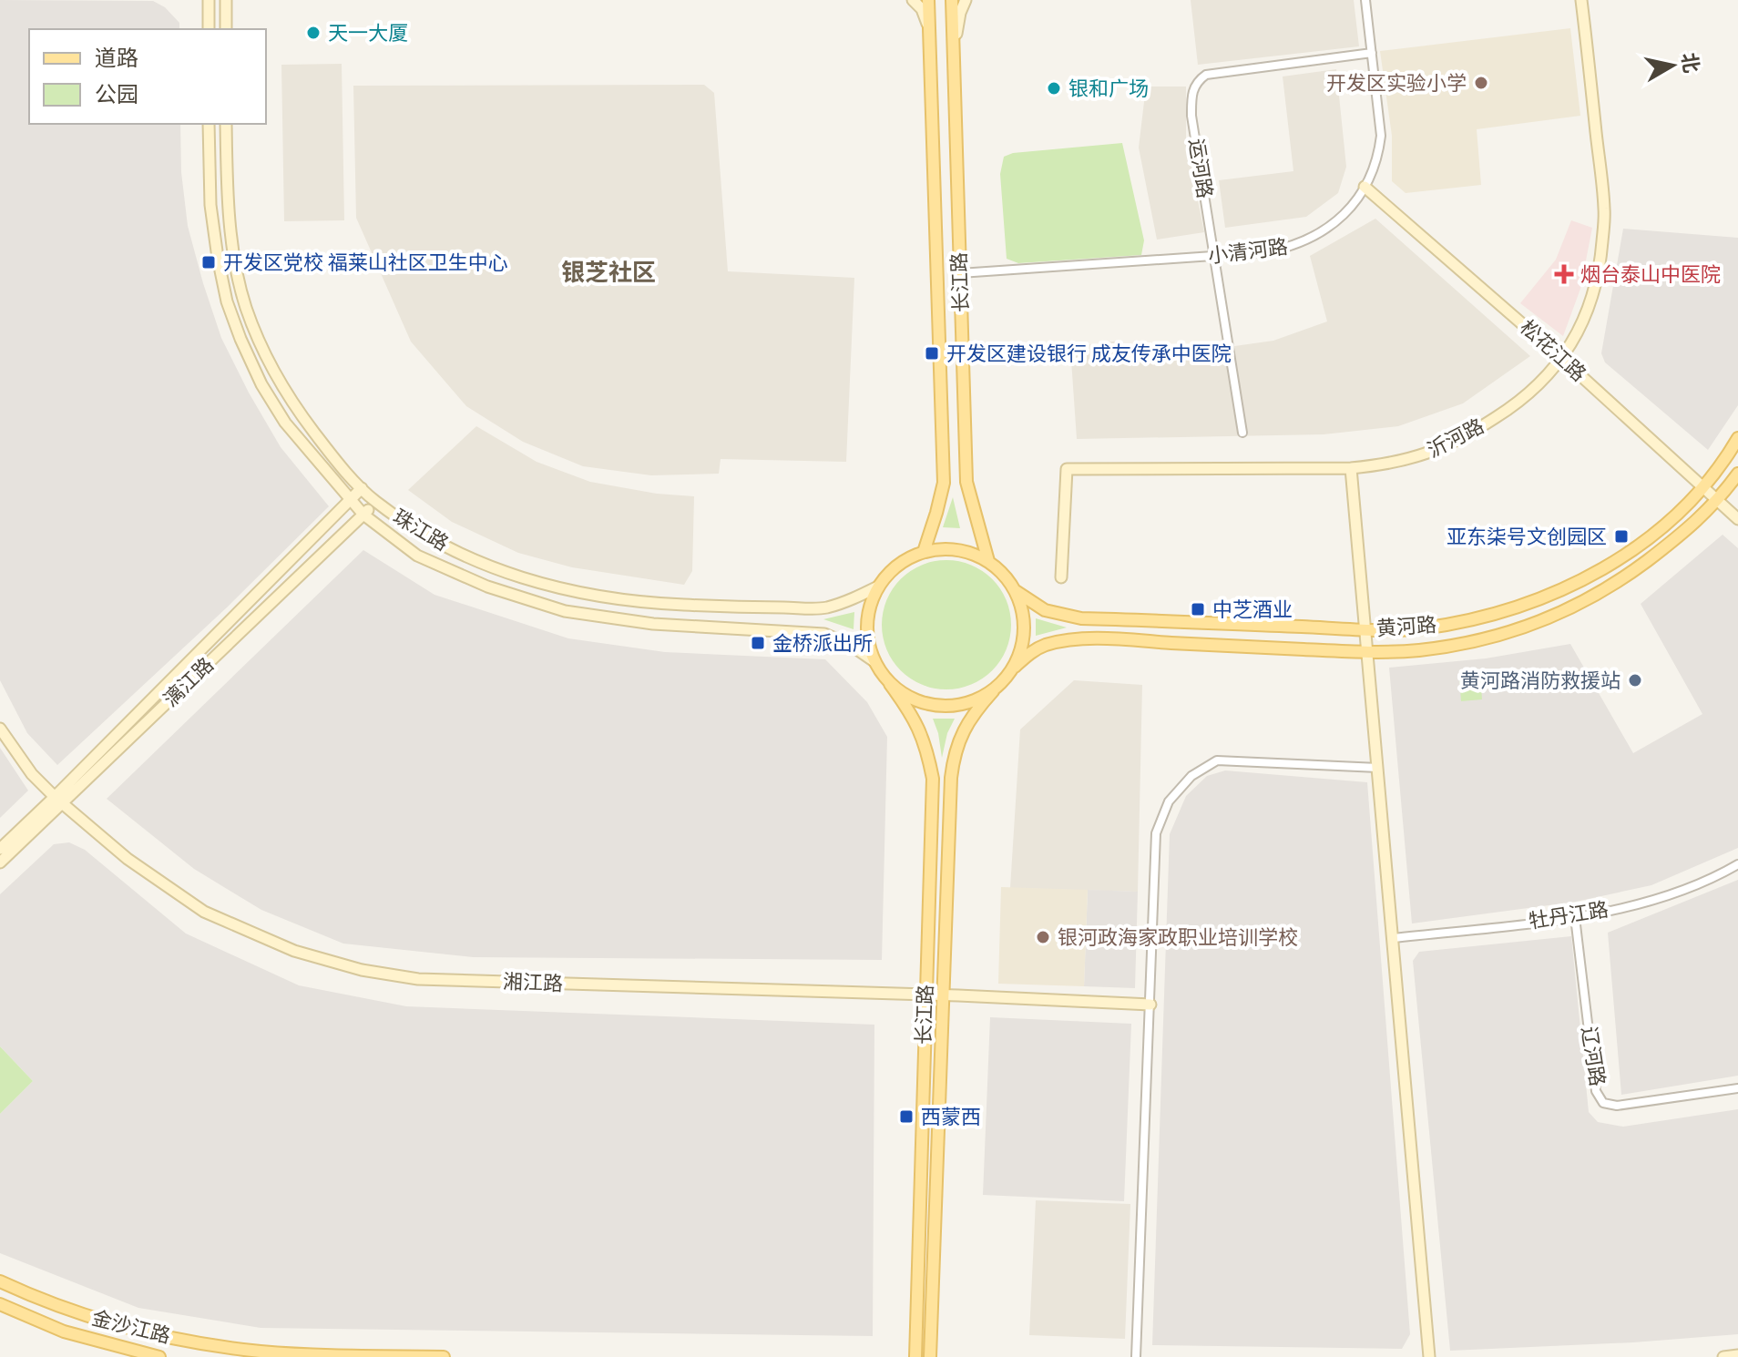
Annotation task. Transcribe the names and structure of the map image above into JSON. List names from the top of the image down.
{
  "streets": {
    "main road": ["长江路", "黄河路", "金沙江路"],
    "street": [
      "运河路",
      "小清河路",
      "松花江路",
      "沂河路",
      "珠江路",
      "漓江路",
      "牡丹江路",
      "湘江路",
      "辽河路"
    ]
  },
  "crossings": [
    ["运河路", "小清河路"],
    ["小清河路", "长江路"],
    ["小清河路", "松花江路"],
    ["长江路", "珠江路"],
    ["长江路", "黄河路"],
    ["长江路", "湘江路"],
    ["松花江路", "沂河路"],
    ["松花江路", "黄河路"],
    ["珠江路", "黄河路"],
    ["珠江路", "漓江路"],
    ["漓江路", "湘江路"],
    ["牡丹江路", "辽河路"]
  ],
  "districts": ["银芝社区"],
  "places": {
    "other": [
      "天一大厦",
      "开发区实验小学",
      "银和广场",
      "黄河路消防救援站",
      "银河政海家政职业培训学校"
    ],
    "transit": [
      "开发区党校 福莱山社区卫生中心",
      "开发区建设银行 成友传承中医院",
      "亚东柒号文创园区",
      "中芝酒业",
      "金桥派出所",
      "西蒙西"
    ],
    "health": ["烟台泰山中医院"]
  },
  "legend": ["道路", "公园"],
  "north": "right"
}
